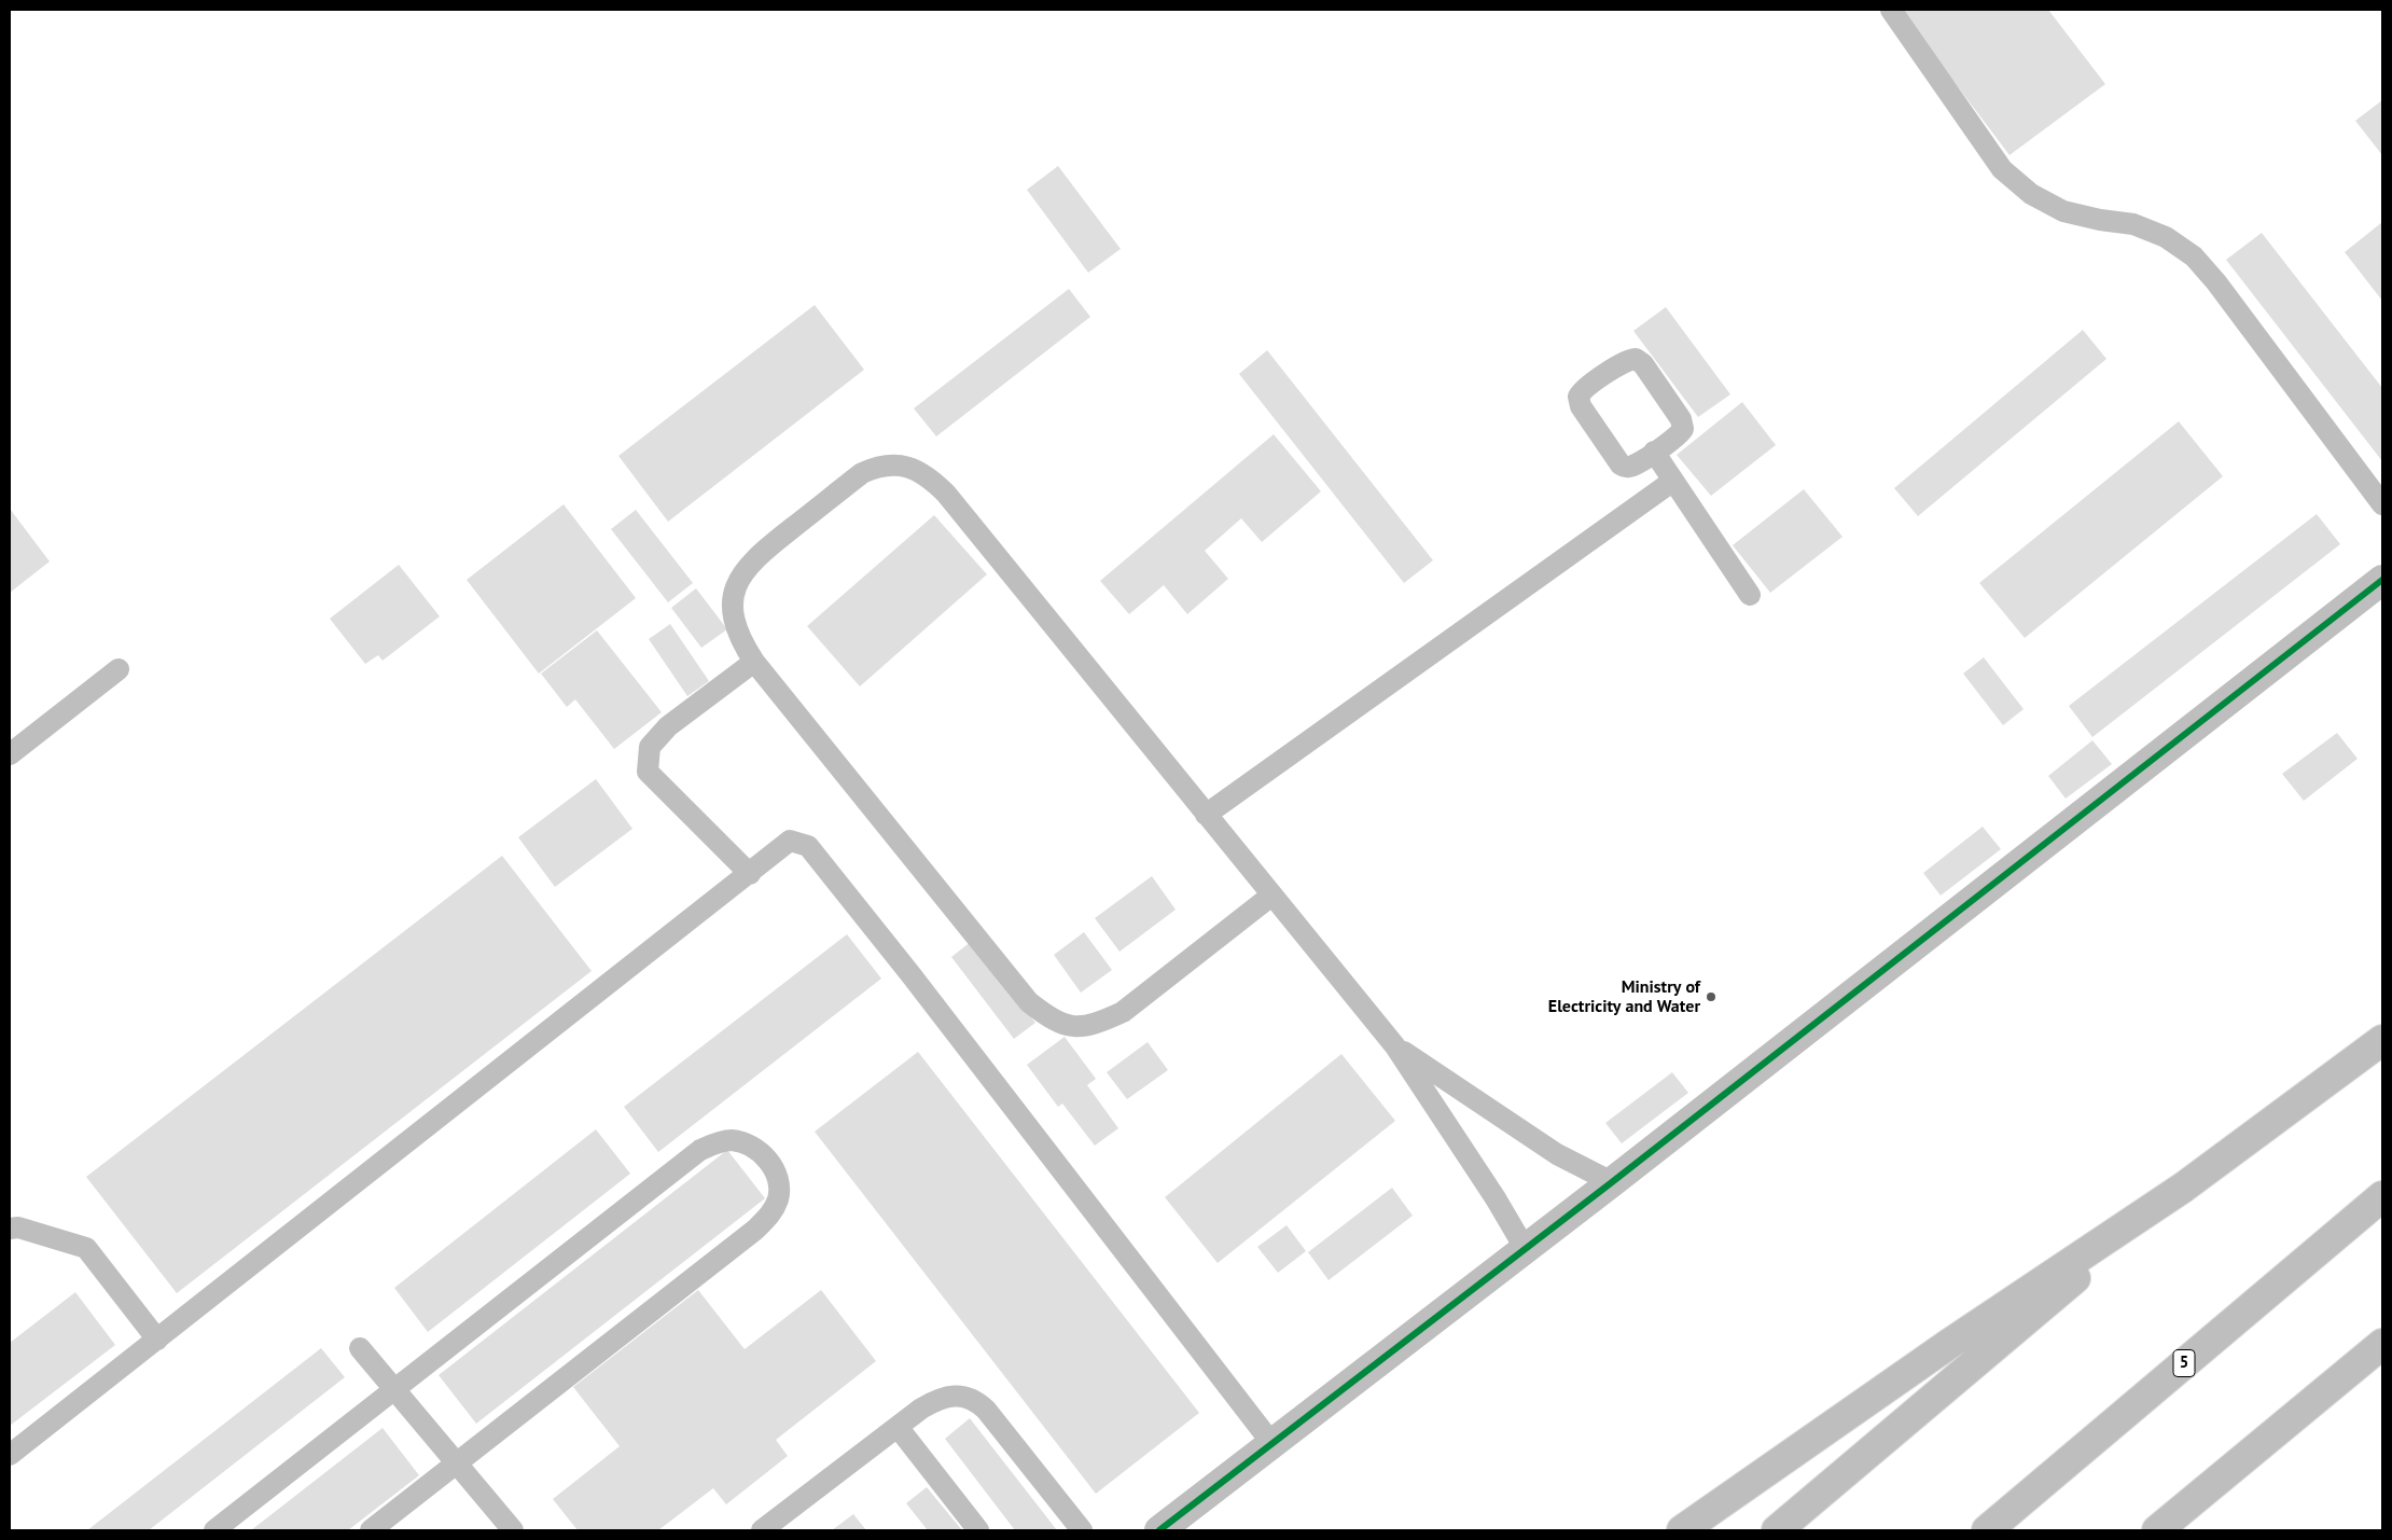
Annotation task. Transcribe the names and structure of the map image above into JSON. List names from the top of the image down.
{
  "streets": {
    "main road": ["5"]
  },
  "places": ["Ministry of Electricity and Water"]
}
